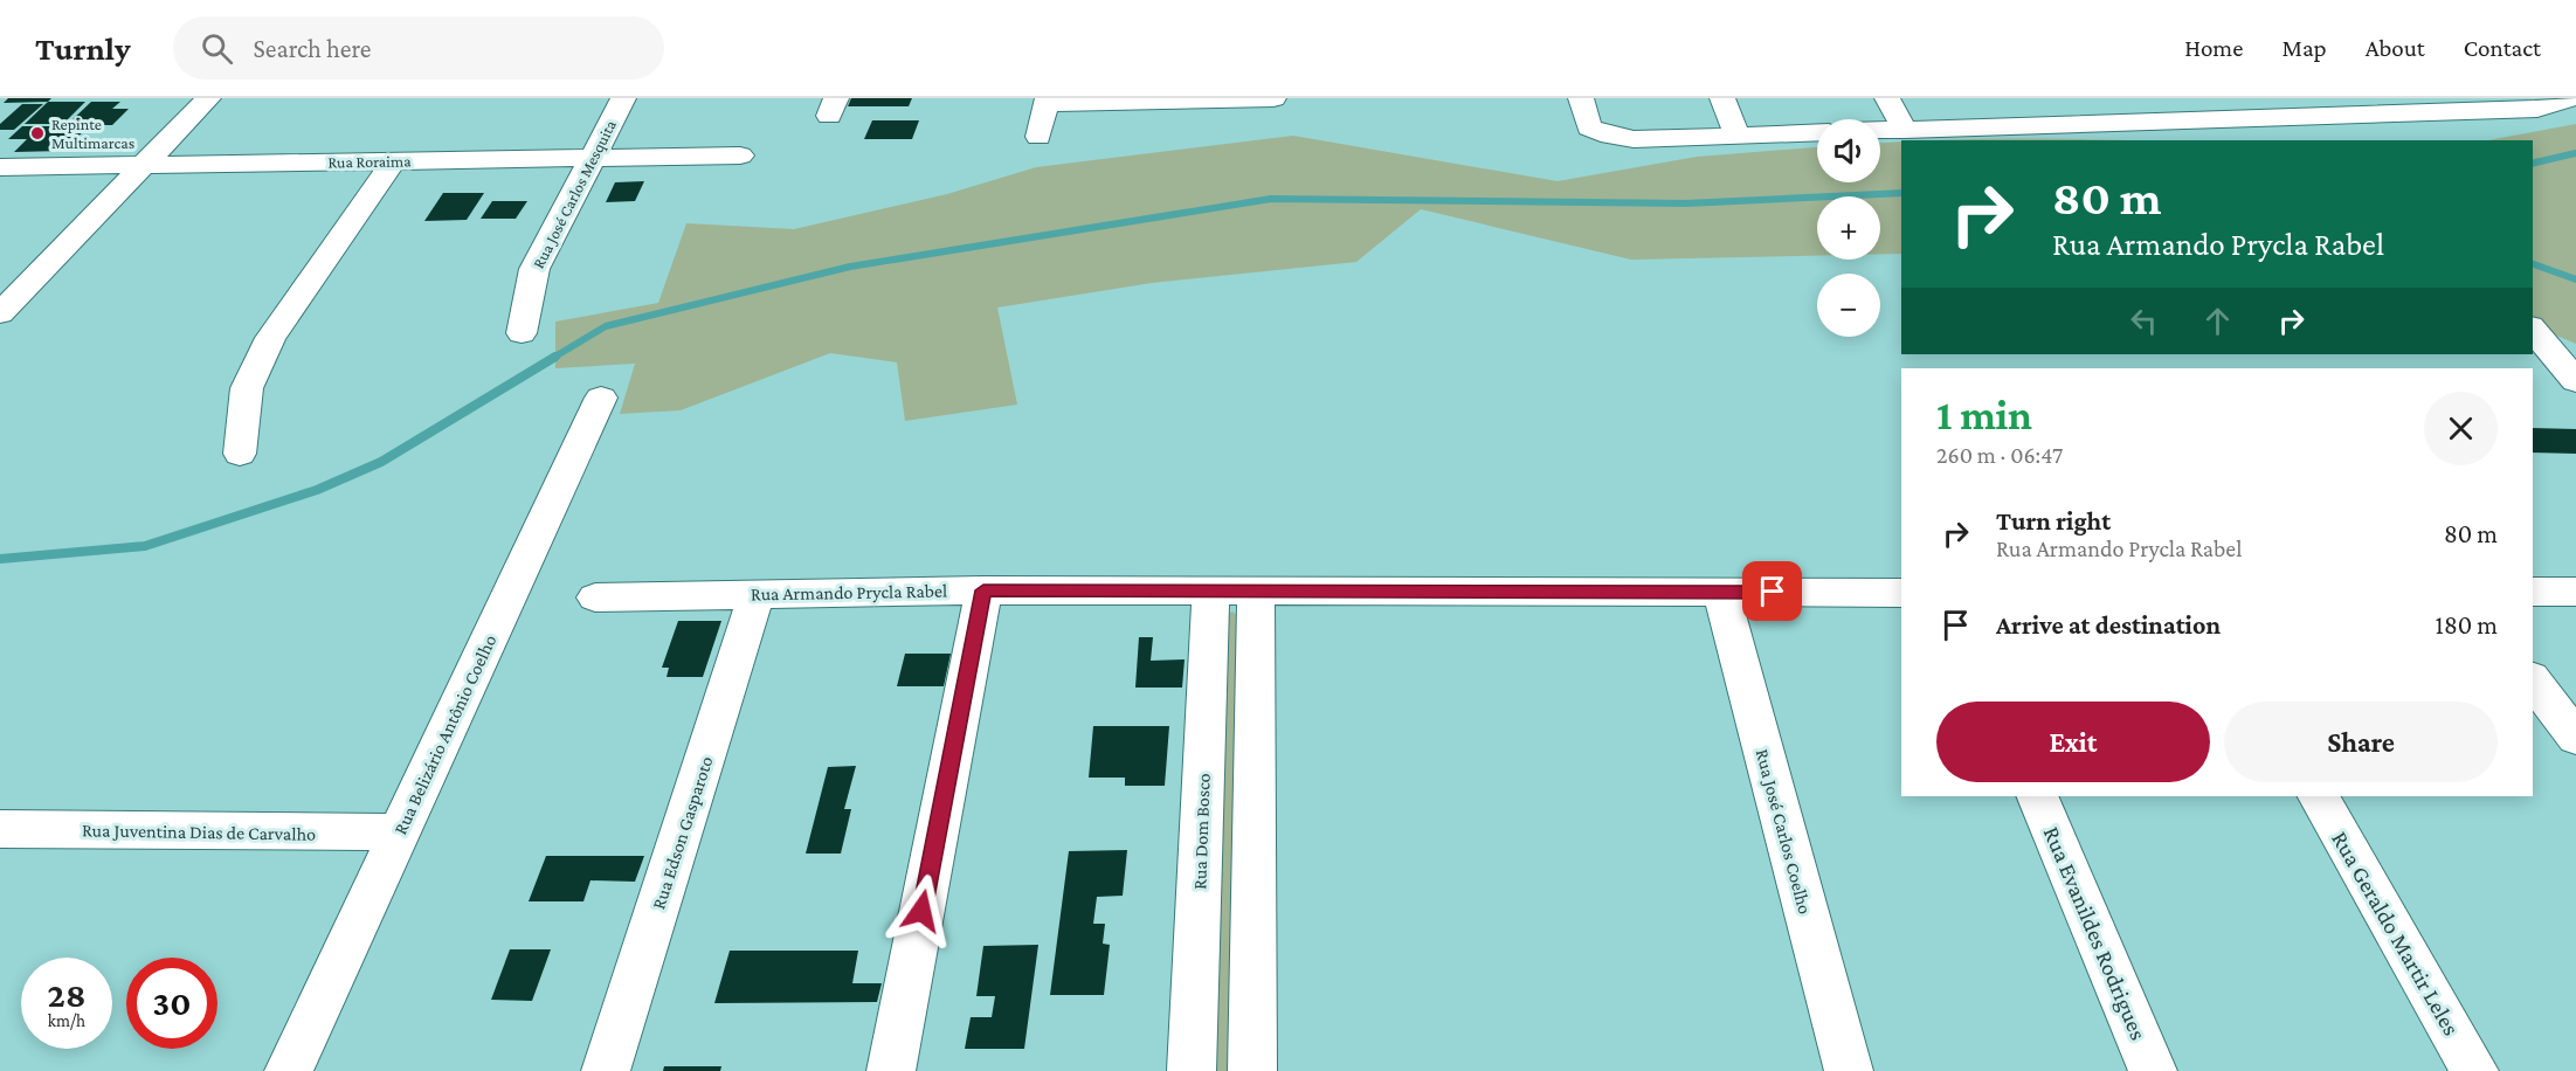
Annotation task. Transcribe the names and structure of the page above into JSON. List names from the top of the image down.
{
  "streets": {
    "street": [
      "Rua Roraima",
      "Rua José Carlos Mesquita",
      "Rua Armando Prycla Rabel",
      "Rua Belizário Antônio Coelho",
      "Rua Juventina Dias de Carvalho",
      "Rua Dom Bosco",
      "Rua José Carlos Coelho",
      "Rua Edson Gasparoto",
      "Rua Evanildes Rodrigues",
      "Rua Geraldo Martir Leles"
    ]
  },
  "crossings": [
    ["Rua Roraima", "Rua José Carlos Mesquita"],
    ["Rua Armando Prycla Rabel", "Rua Dom Bosco"],
    ["Rua Armando Prycla Rabel", "Rua José Carlos Coelho"],
    ["Rua Armando Prycla Rabel", "Rua Edson Gasparoto"],
    ["Rua Belizário Antônio Coelho", "Rua Juventina Dias de Carvalho"]
  ],
  "places": ["Repinte Multimarcas"],
  "page": {
    "header": "Turnly",
    "search": "Search here",
    "nav": [
      "Home",
      "Map",
      "About",
      "Contact"
    ],
    "map_buttons": ["+", "−"],
    "turn": ["80 m", "Rua Armando Prycla Rabel"],
    "heading": ["1 min", "260 m · 06:47"],
    "list": [
      {
        "name": "Turn right",
        "note": "Rua Armando Prycla Rabel",
        "value": "80 m"
      },
      {
        "name": "Arrive at destination",
        "value": "180 m"
      }
    ],
    "buttons": ["Exit", "Share"],
    "speed": "28 km/h",
    "limit": "30"
  }
}
